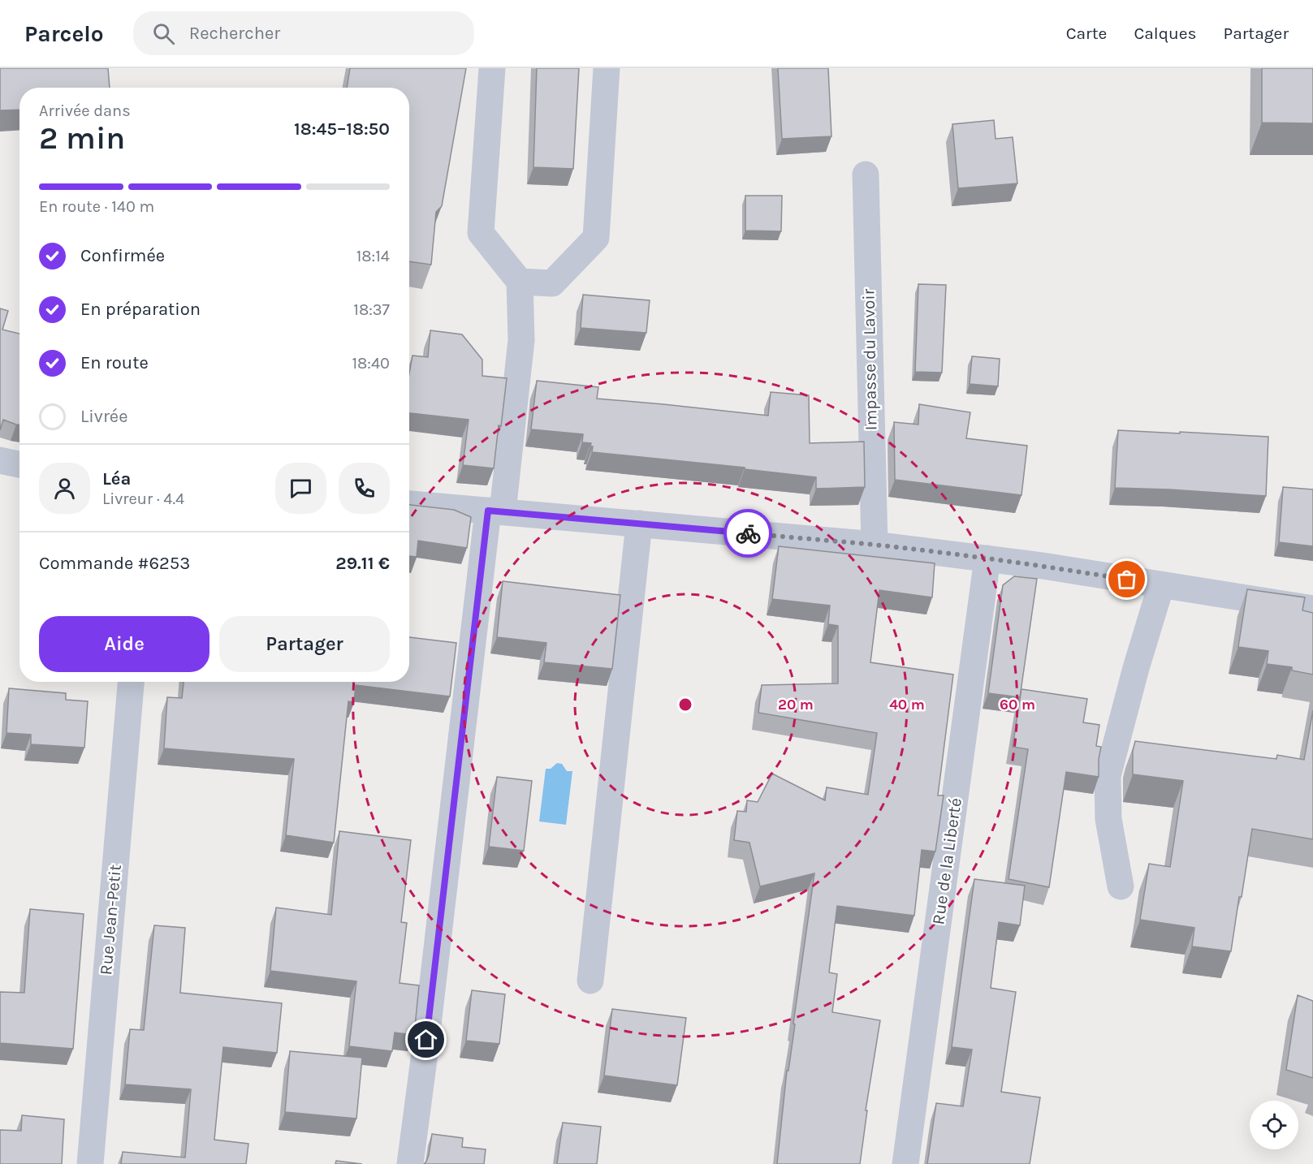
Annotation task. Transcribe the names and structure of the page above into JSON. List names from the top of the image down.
{
  "streets": {
    "street": ["Impasse du Lavoir", "Rue de la Liberté", "Rue Jean-Petit"]
  },
  "page": {
    "header": "Parcelo",
    "search": "Rechercher",
    "nav": ["Carte", "Calques", "Partager"],
    "heading": ["2 min", "Arrivée dans", "18:45–18:50"],
    "panel": [
      "Léa",
      "Livreur · 4.4",
      "Commande #6253",
      "29.11 €"
    ],
    "bar": "En route · 140 m",
    "list": [
      ["Confirmée", "18:14"],
      ["En préparation", "18:37"],
      ["En route", "18:40"],
      "Livrée"
    ],
    "buttons": ["Aide", "Partager"]
  },
  "rings": ["20 m", "40 m", "60 m"]
}
